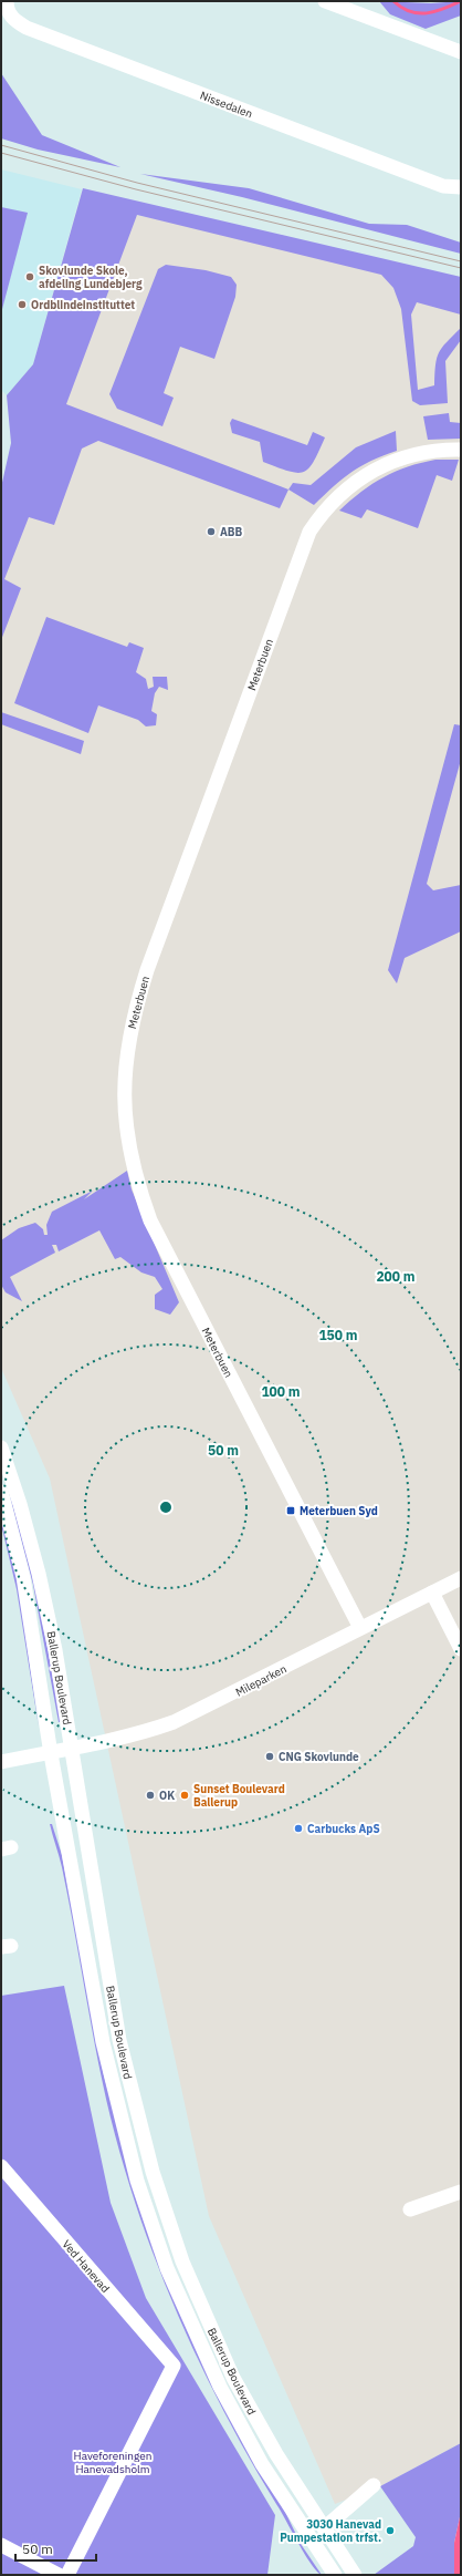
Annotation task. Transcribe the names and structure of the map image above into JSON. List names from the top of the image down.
{
  "streets": {
    "street": [
      "Nissedalen",
      "Meterbuen",
      "Ballerup Boulevard",
      "Mileparken",
      "Ved Hanevad"
    ]
  },
  "crossings": [
    ["Meterbuen", "Mileparken"],
    ["Ballerup Boulevard", "Mileparken"]
  ],
  "parks": ["Haveforeningen Hanevadsholm"],
  "places": {
    "other": [
      "Skovlunde Skole, afdeling Lundebjerg",
      "Ordblindeinstituttet",
      "ABB",
      "CNG Skovlunde",
      "OK",
      "Sunset Boulevard Ballerup",
      "Carbucks ApS",
      "3030 Hanevad Pumpestation trfst."
    ],
    "transit": ["Meterbuen Syd"]
  },
  "scale_bar": "50 m",
  "rings": [
    "200 m",
    "150 m",
    "100 m",
    "50 m"
  ]
}
